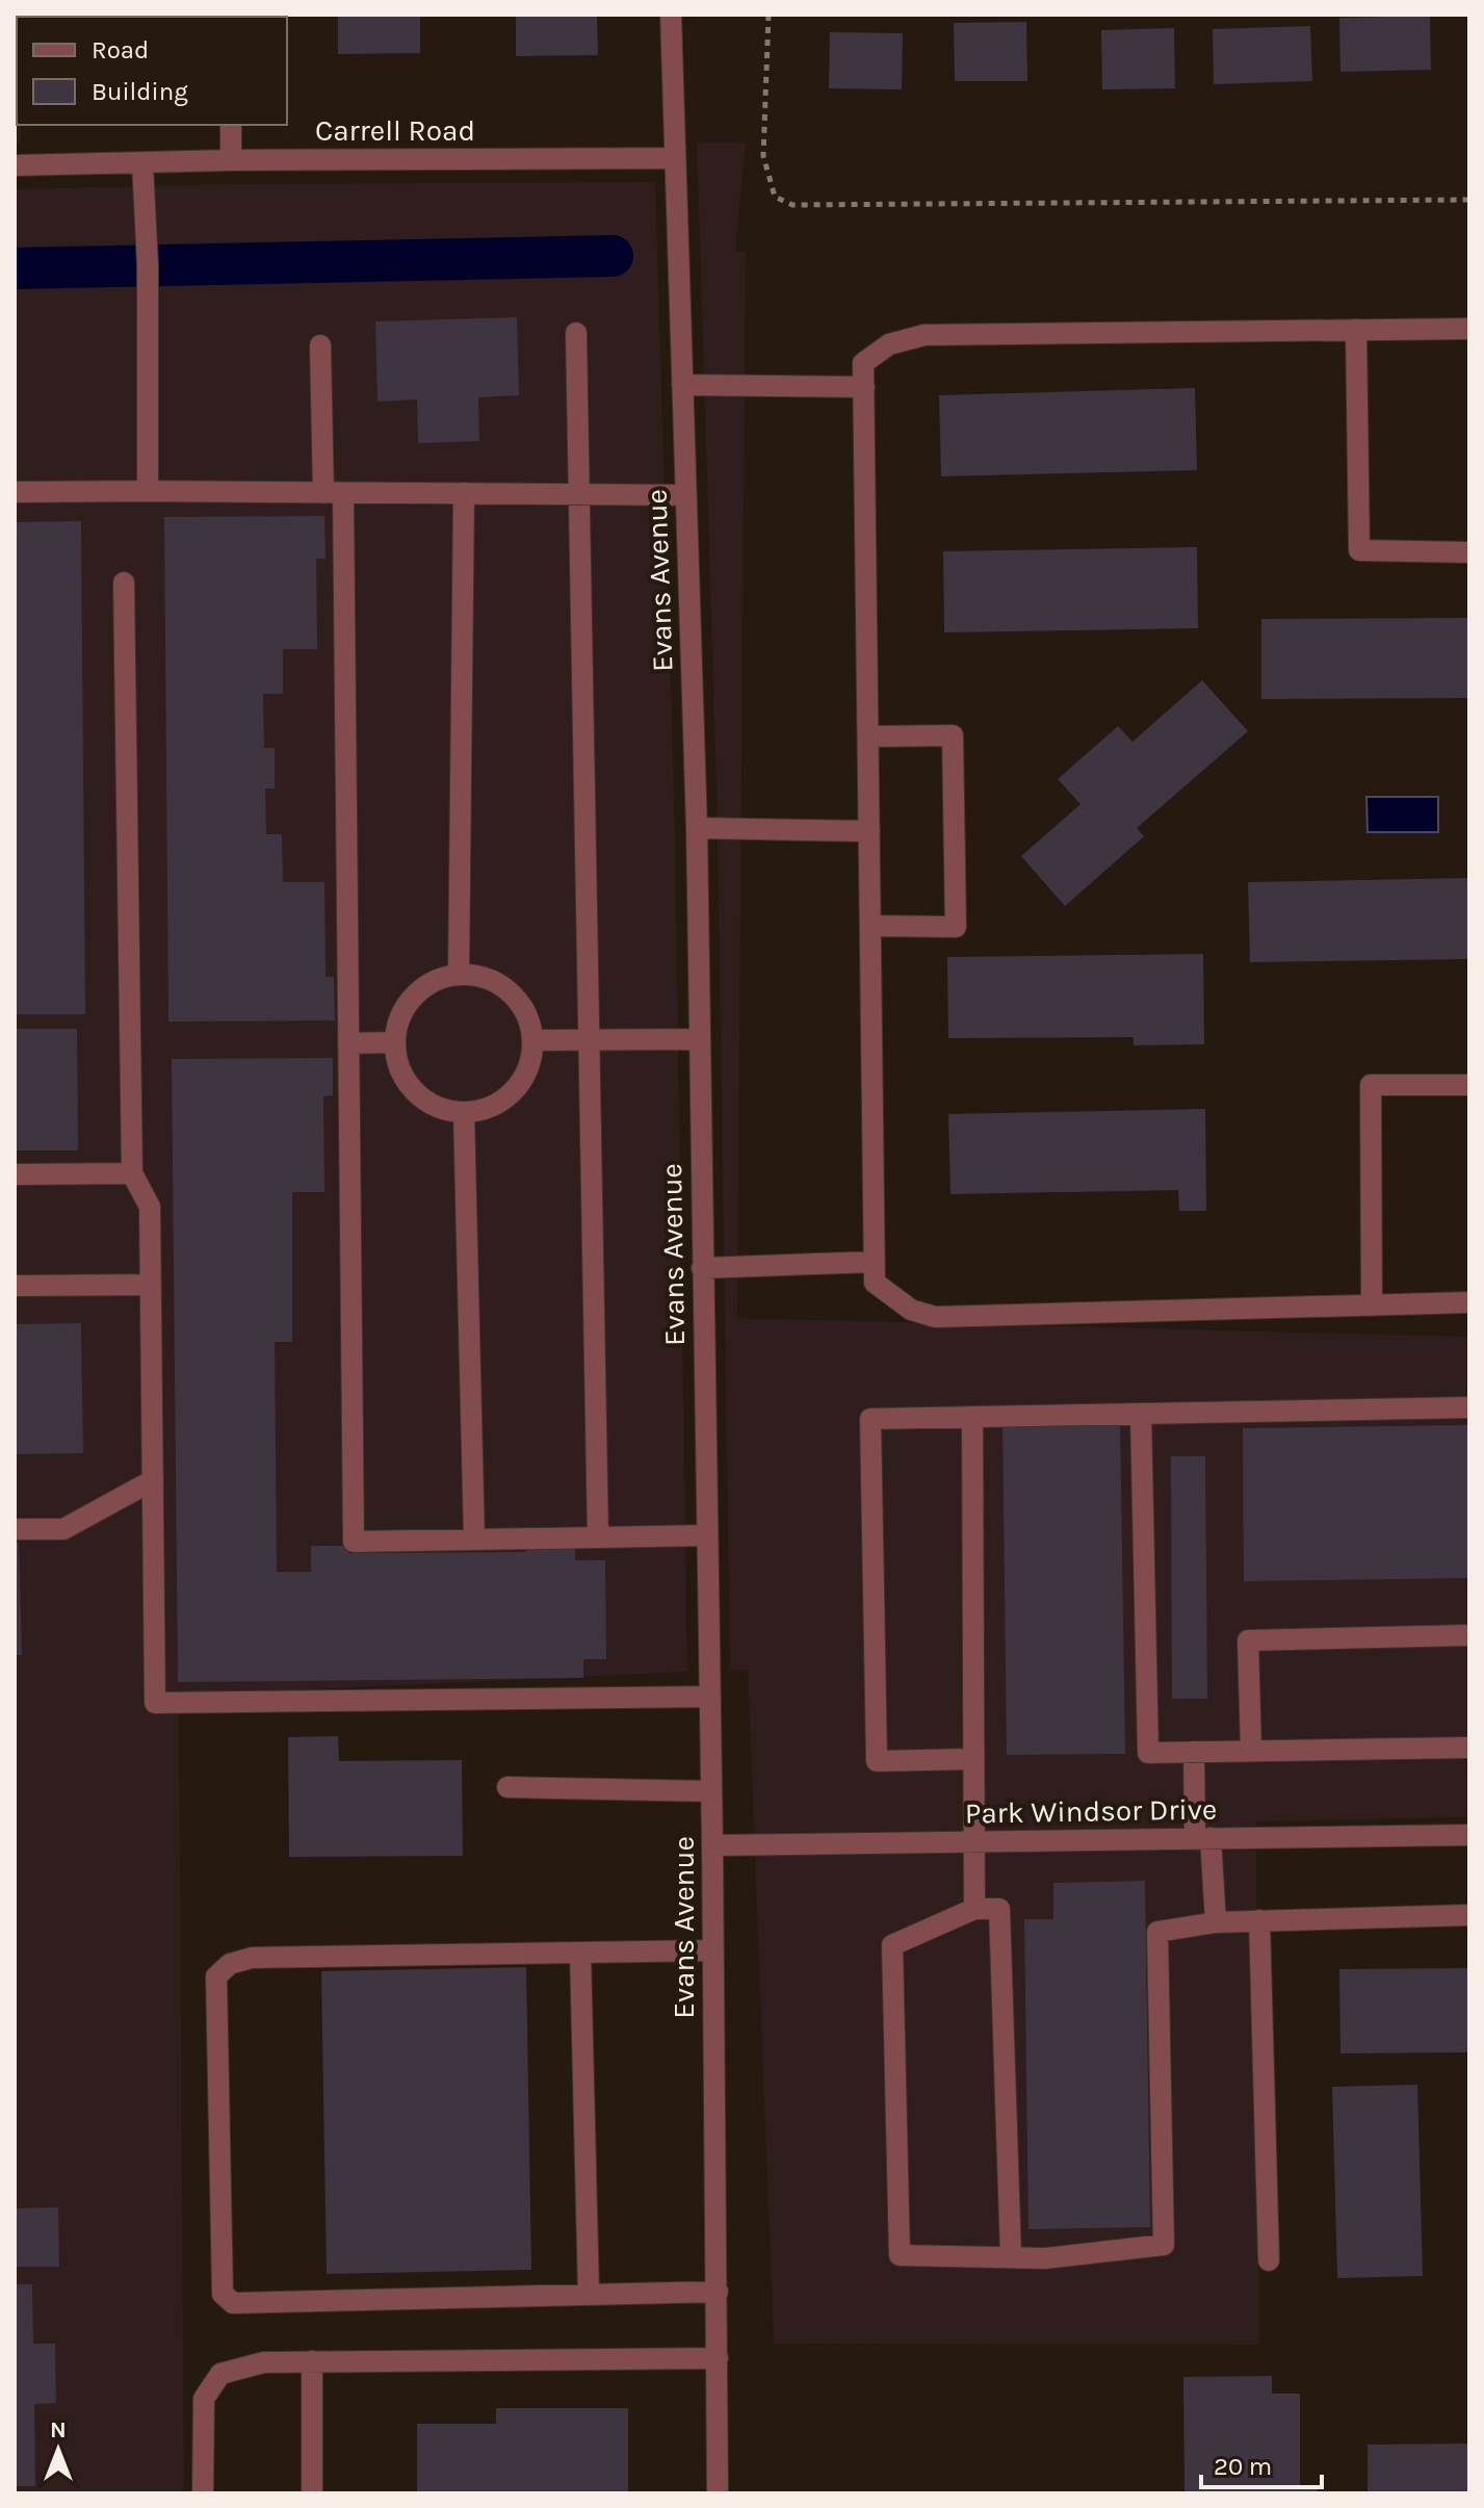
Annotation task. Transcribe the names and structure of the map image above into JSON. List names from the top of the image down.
{
  "streets": {
    "street": ["Carrell Road", "Evans Avenue", "Park Windsor Drive"]
  },
  "crossings": [
    ["Carrell Road", "Evans Avenue"],
    ["Evans Avenue", "Park Windsor Drive"]
  ],
  "legend": ["Road", "Building"],
  "scale_bar": "20 m",
  "north": "top"
}
